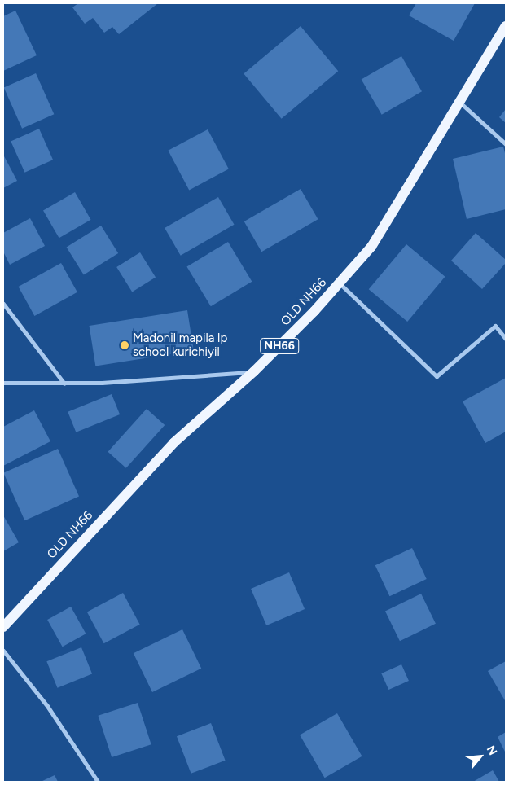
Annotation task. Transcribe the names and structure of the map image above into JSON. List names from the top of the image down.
{
  "streets": {
    "main road": ["OLD NH66", "NH66"]
  },
  "places": ["Madonil mapila lp school kurichiyil"],
  "north": "top right"
}
